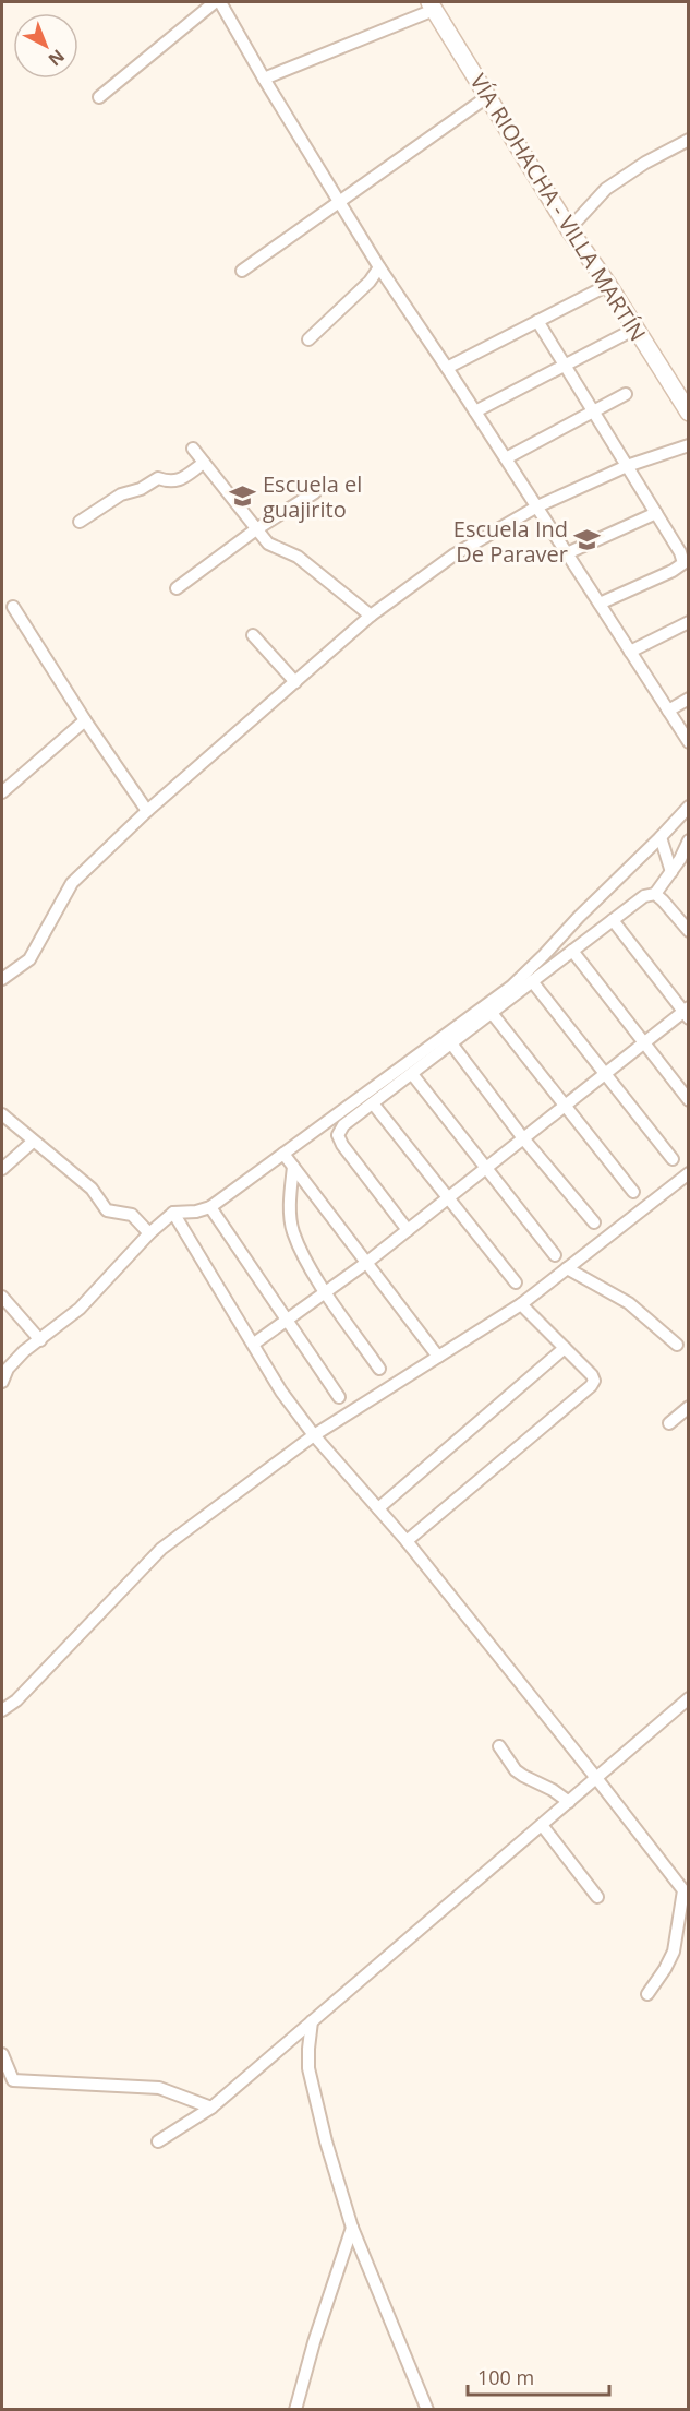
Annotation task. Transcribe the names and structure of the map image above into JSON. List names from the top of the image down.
{
  "streets": {
    "main road": ["VÍA RIOHACHA - VILLA MARTÍN"]
  },
  "places": {
    "school or university": ["Escuela el guajirito", "Escuela Ind De Paraver"]
  },
  "scale_bar": "100 m",
  "north": "bottom right"
}
